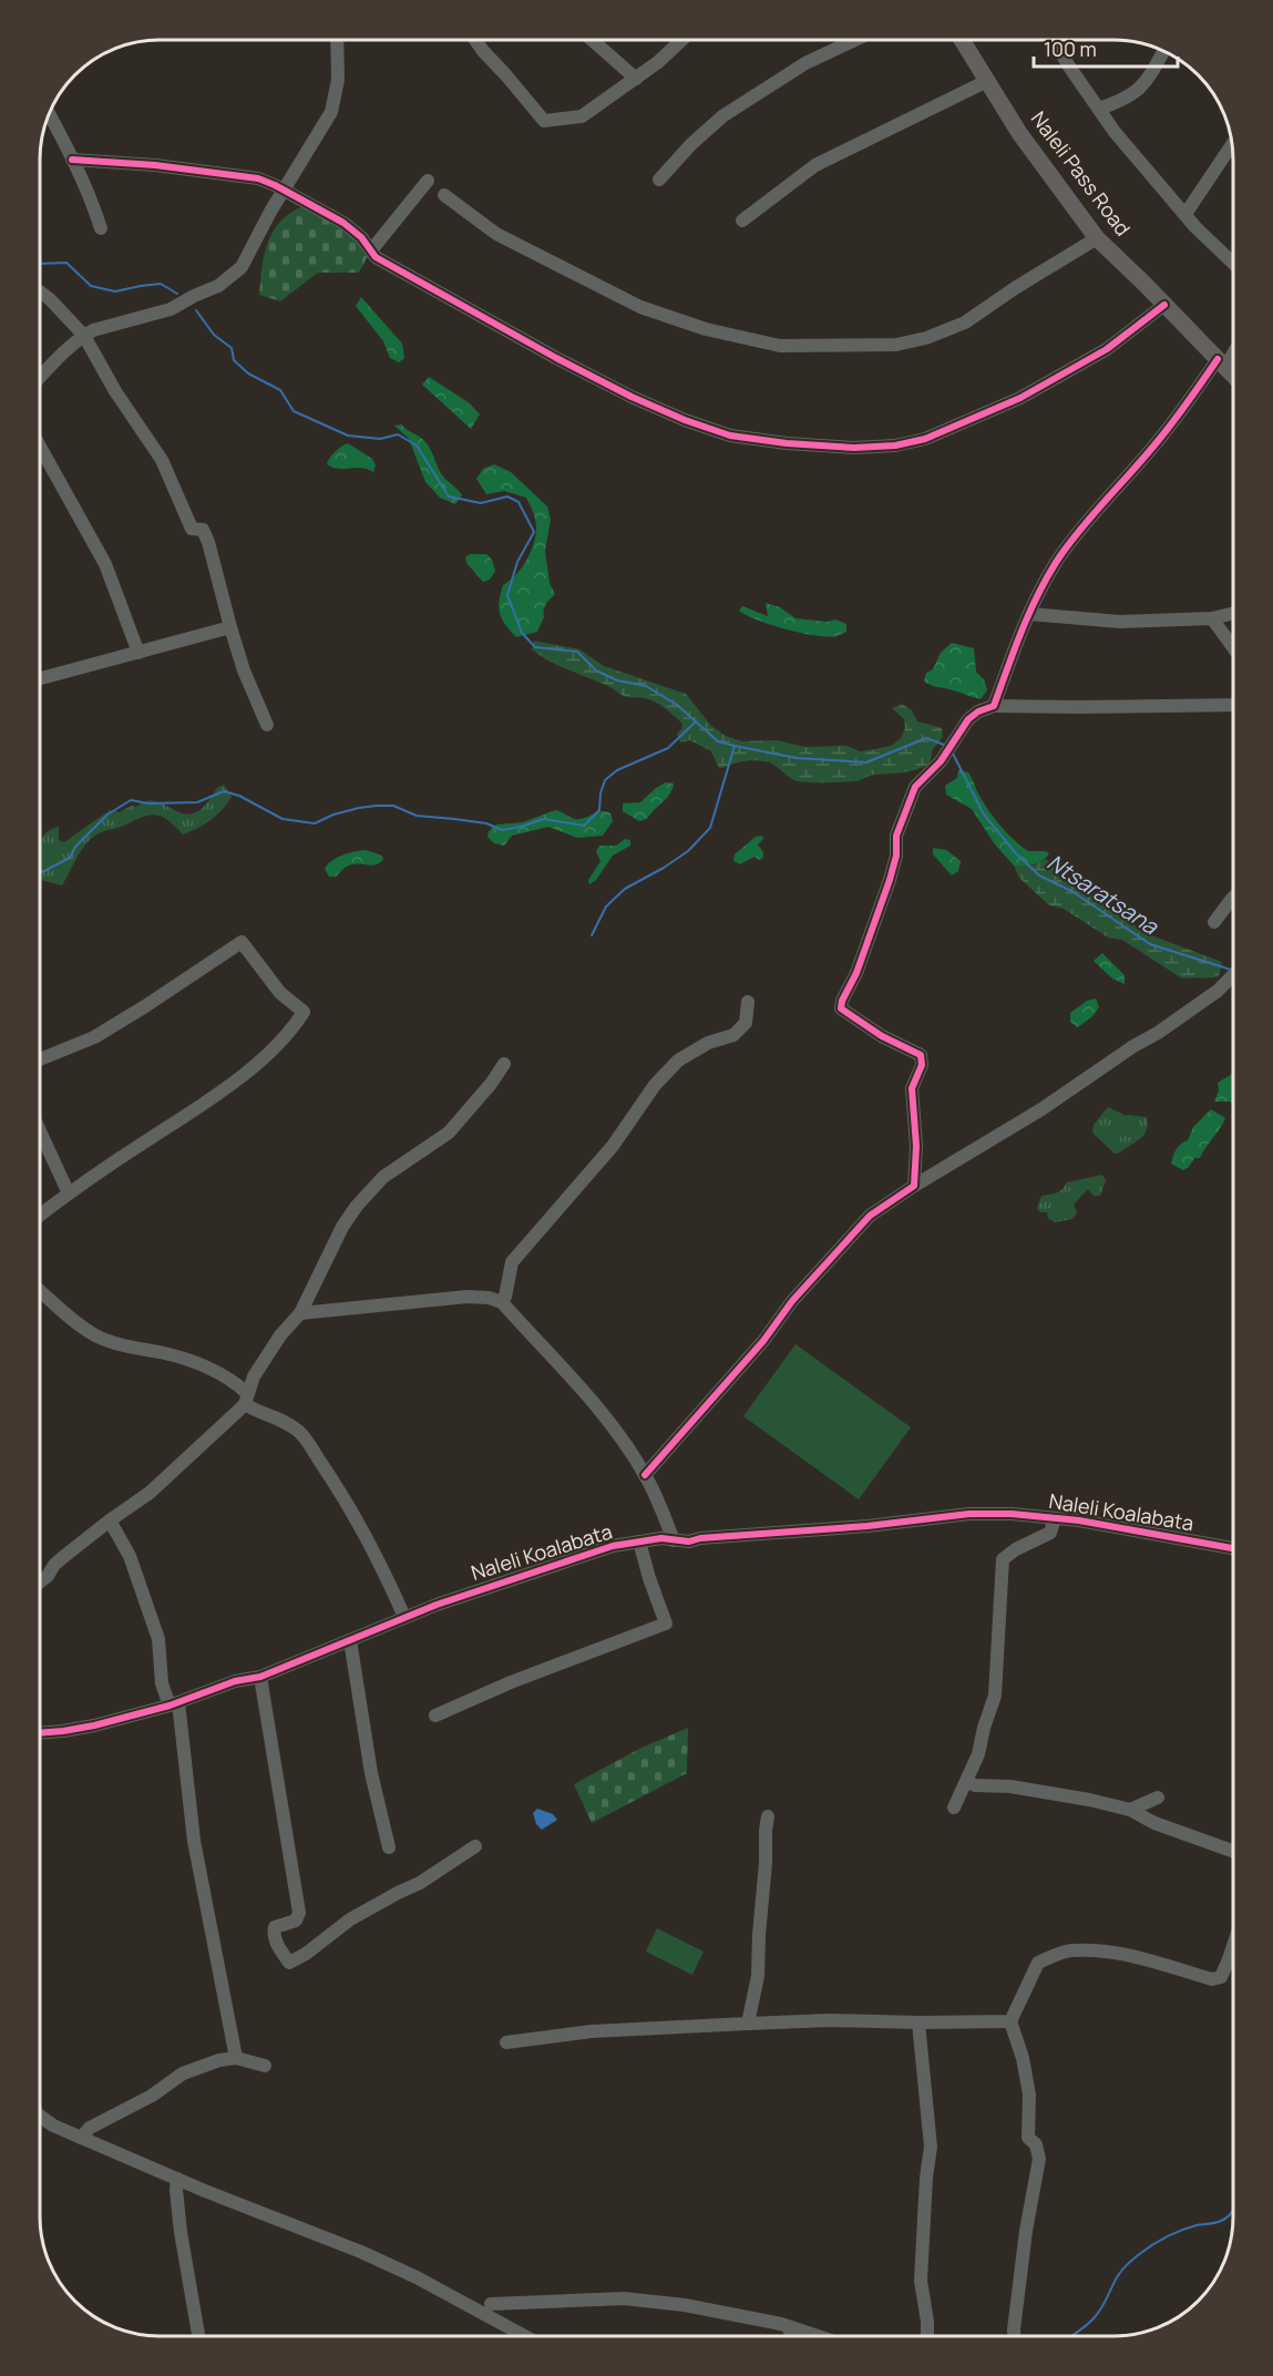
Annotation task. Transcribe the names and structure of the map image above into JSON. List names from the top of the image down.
{
  "streets": {
    "main road": ["Naleli Pass Road"],
    "street": ["Naleli Koalabata"]
  },
  "water": ["Ntsaratsana"],
  "scale_bar": "100 m"
}
